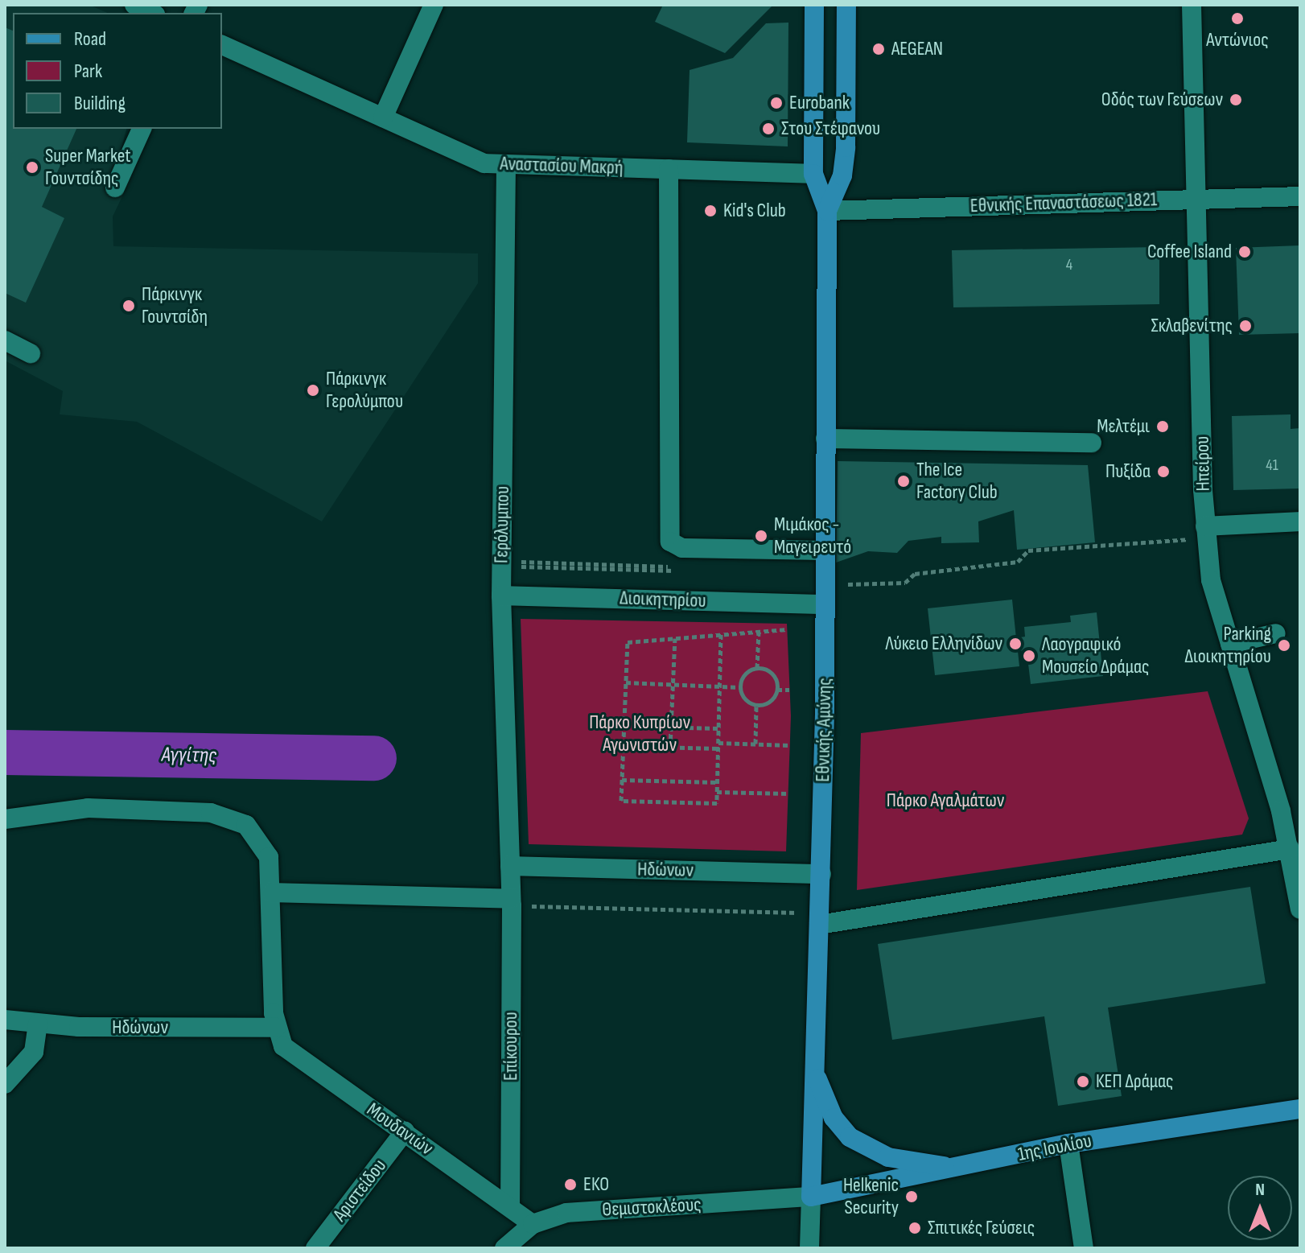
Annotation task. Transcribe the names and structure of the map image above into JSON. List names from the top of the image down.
{
  "streets": {
    "main road": ["Εθνικής Αμύνης", "1ης Ιουλίου"],
    "street": [
      "Αναστασίου Μακρή",
      "Εθνικής Επαναστάσεως 1821",
      "Ηπείρου",
      "Γερόλυμπου",
      "Διοικητηρίου",
      "Ηδώνων",
      "Επίκουρου",
      "Μουδανιών",
      "Αριστείδου",
      "Θεμιστοκλέους"
    ]
  },
  "crossings": [
    ["Αναστασίου Μακρή", "Γερόλυμπου"],
    ["Αναστασίου Μακρή", "Εθνικής Αμύνης"],
    ["Εθνικής Επαναστάσεως 1821", "Ηπείρου"],
    ["Εθνικής Επαναστάσεως 1821", "Εθνικής Αμύνης"],
    ["Γερόλυμπου", "Διοικητηρίου"],
    ["Γερόλυμπου", "Ηδώνων"],
    ["Γερόλυμπου", "Επίκουρου"],
    ["Διοικητηρίου", "Εθνικής Αμύνης"],
    ["Εθνικής Αμύνης", "Ηδώνων"],
    ["Εθνικής Αμύνης", "1ης Ιουλίου"],
    ["Εθνικής Αμύνης", "Θεμιστοκλέους"],
    ["Ηδώνων", "Μουδανιών"],
    ["Επίκουρου", "Μουδανιών"],
    ["Μουδανιών", "Αριστείδου"],
    ["Μουδανιών", "Θεμιστοκλέους"],
    ["1ης Ιουλίου", "Θεμιστοκλέους"]
  ],
  "water": ["Αγγίτης"],
  "parks": ["Πάρκο Κυπρίων Αγωνιστών", "Πάρκο Αγαλμάτων"],
  "places": [
    "Αντώνιος",
    "AEGEAN",
    "Οδός των Γεύσεων",
    "Eurobank",
    "Στου Στέφανου",
    "Super Market Γουντσίδης",
    "Kid's Club",
    "Coffee Island",
    "Πάρκινγκ Γουντσίδη",
    "Σκλαβενίτης",
    "Πάρκινγκ Γερολύμπου",
    "Μελτέμι",
    "Πυξίδα",
    "The Ice Factory Club",
    "Μιμάκος - Μαγειρευτό",
    "Λύκειο Ελληνίδων",
    "Parking Διοικητηρίου",
    "Λαογραφικό Μουσείο Δράμας",
    "ΚΕΠ Δράμας",
    "ΕΚΟ",
    "Helkenic Security",
    "Σπιτικές Γεύσεις"
  ],
  "house_numbers": ["4", "41"],
  "legend": ["Road", "Park", "Building"],
  "north": "top"
}
